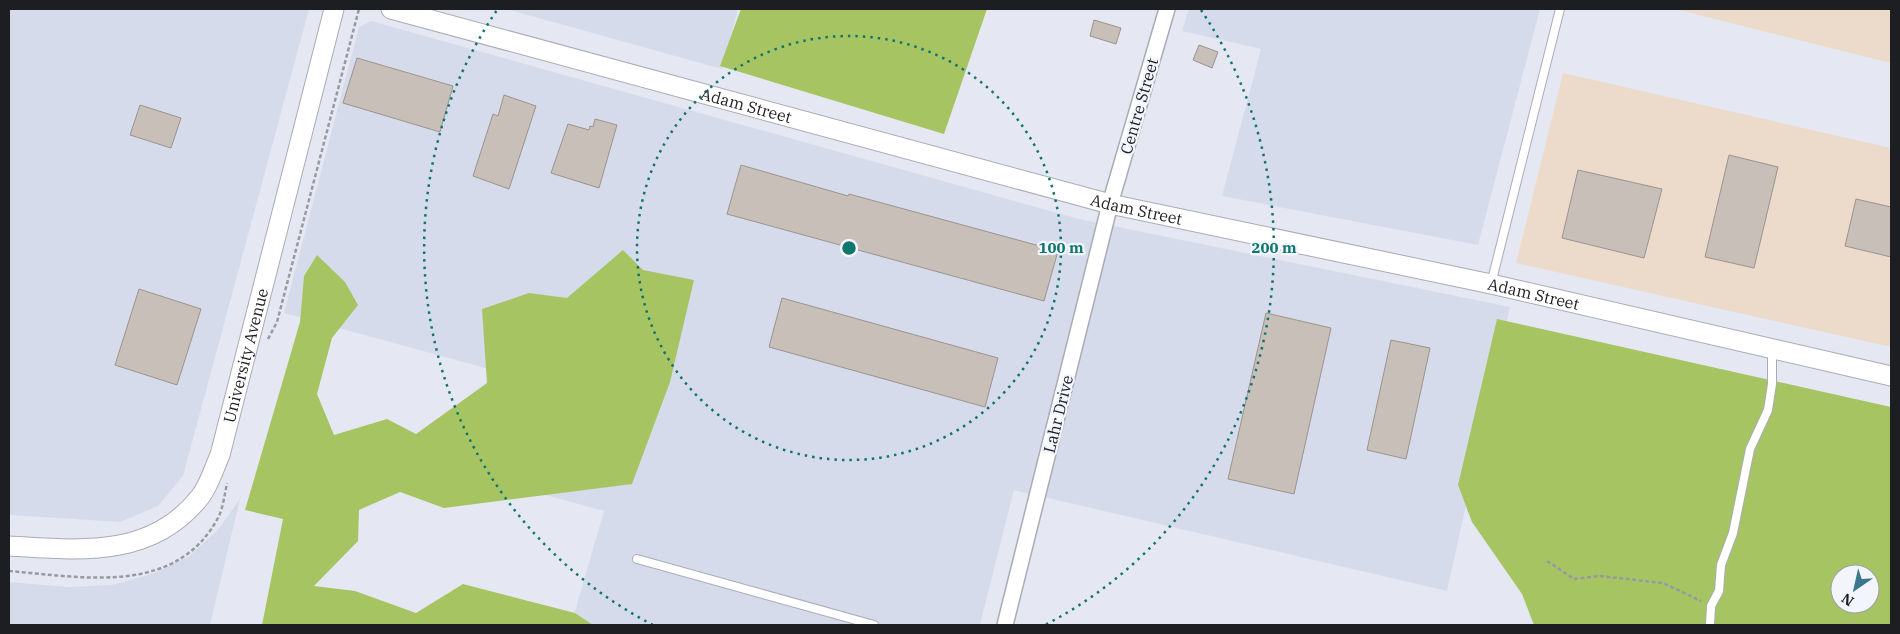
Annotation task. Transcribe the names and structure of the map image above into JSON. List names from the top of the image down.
{
  "streets": {
    "street": [
      "Adam Street",
      "Centre Street",
      "University Avenue",
      "Lahr Drive"
    ]
  },
  "crossings": [
    ["Adam Street", "Centre Street"],
    ["Adam Street", "Lahr Drive"],
    ["Centre Street", "Lahr Drive"]
  ],
  "north": "bottom left",
  "rings": ["100 m", "200 m"]
}
